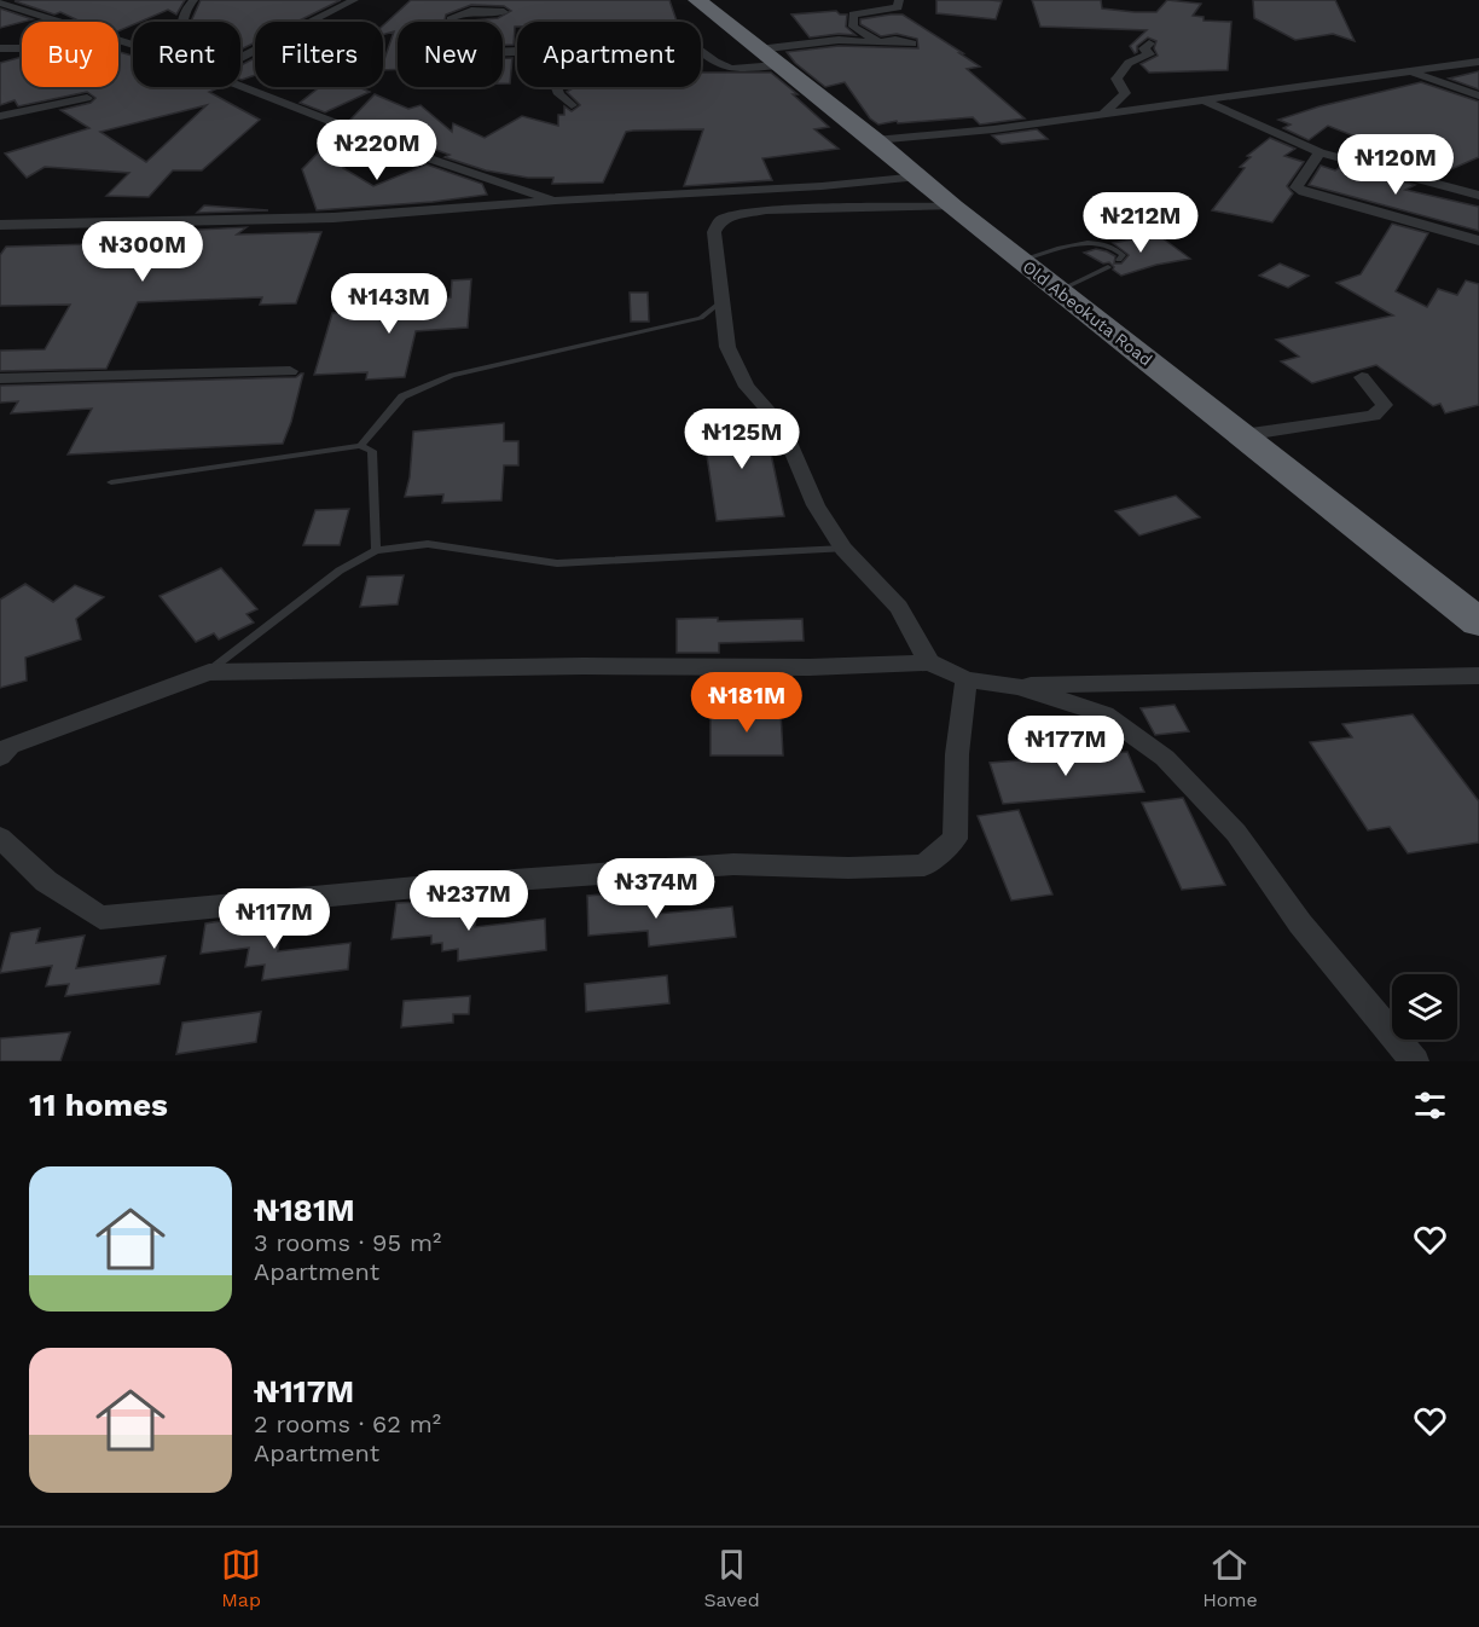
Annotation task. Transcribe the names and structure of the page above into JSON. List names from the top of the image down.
{
  "streets": {
    "highway": ["Old Abeokuta Road"]
  },
  "page": {
    "chip": [
      "Buy",
      "Rent",
      "Filters",
      "New",
      "Apartment"
    ],
    "price": [
      "₦220M",
      "₦120M",
      "₦212M",
      "₦300M",
      "₦143M",
      "₦125M",
      "₦181M",
      "₦177M",
      "₦374M",
      "₦237M",
      "₦117M"
    ],
    "heading": "11 homes",
    "list": [
      {
        "name": "₦181M",
        "note": "3 rooms · 95 m² · Apartment"
      },
      {
        "name": "₦117M",
        "note": "2 rooms · 62 m² · Apartment"
      }
    ],
    "tabs": ["Map", "Saved", "Home"]
  }
}
